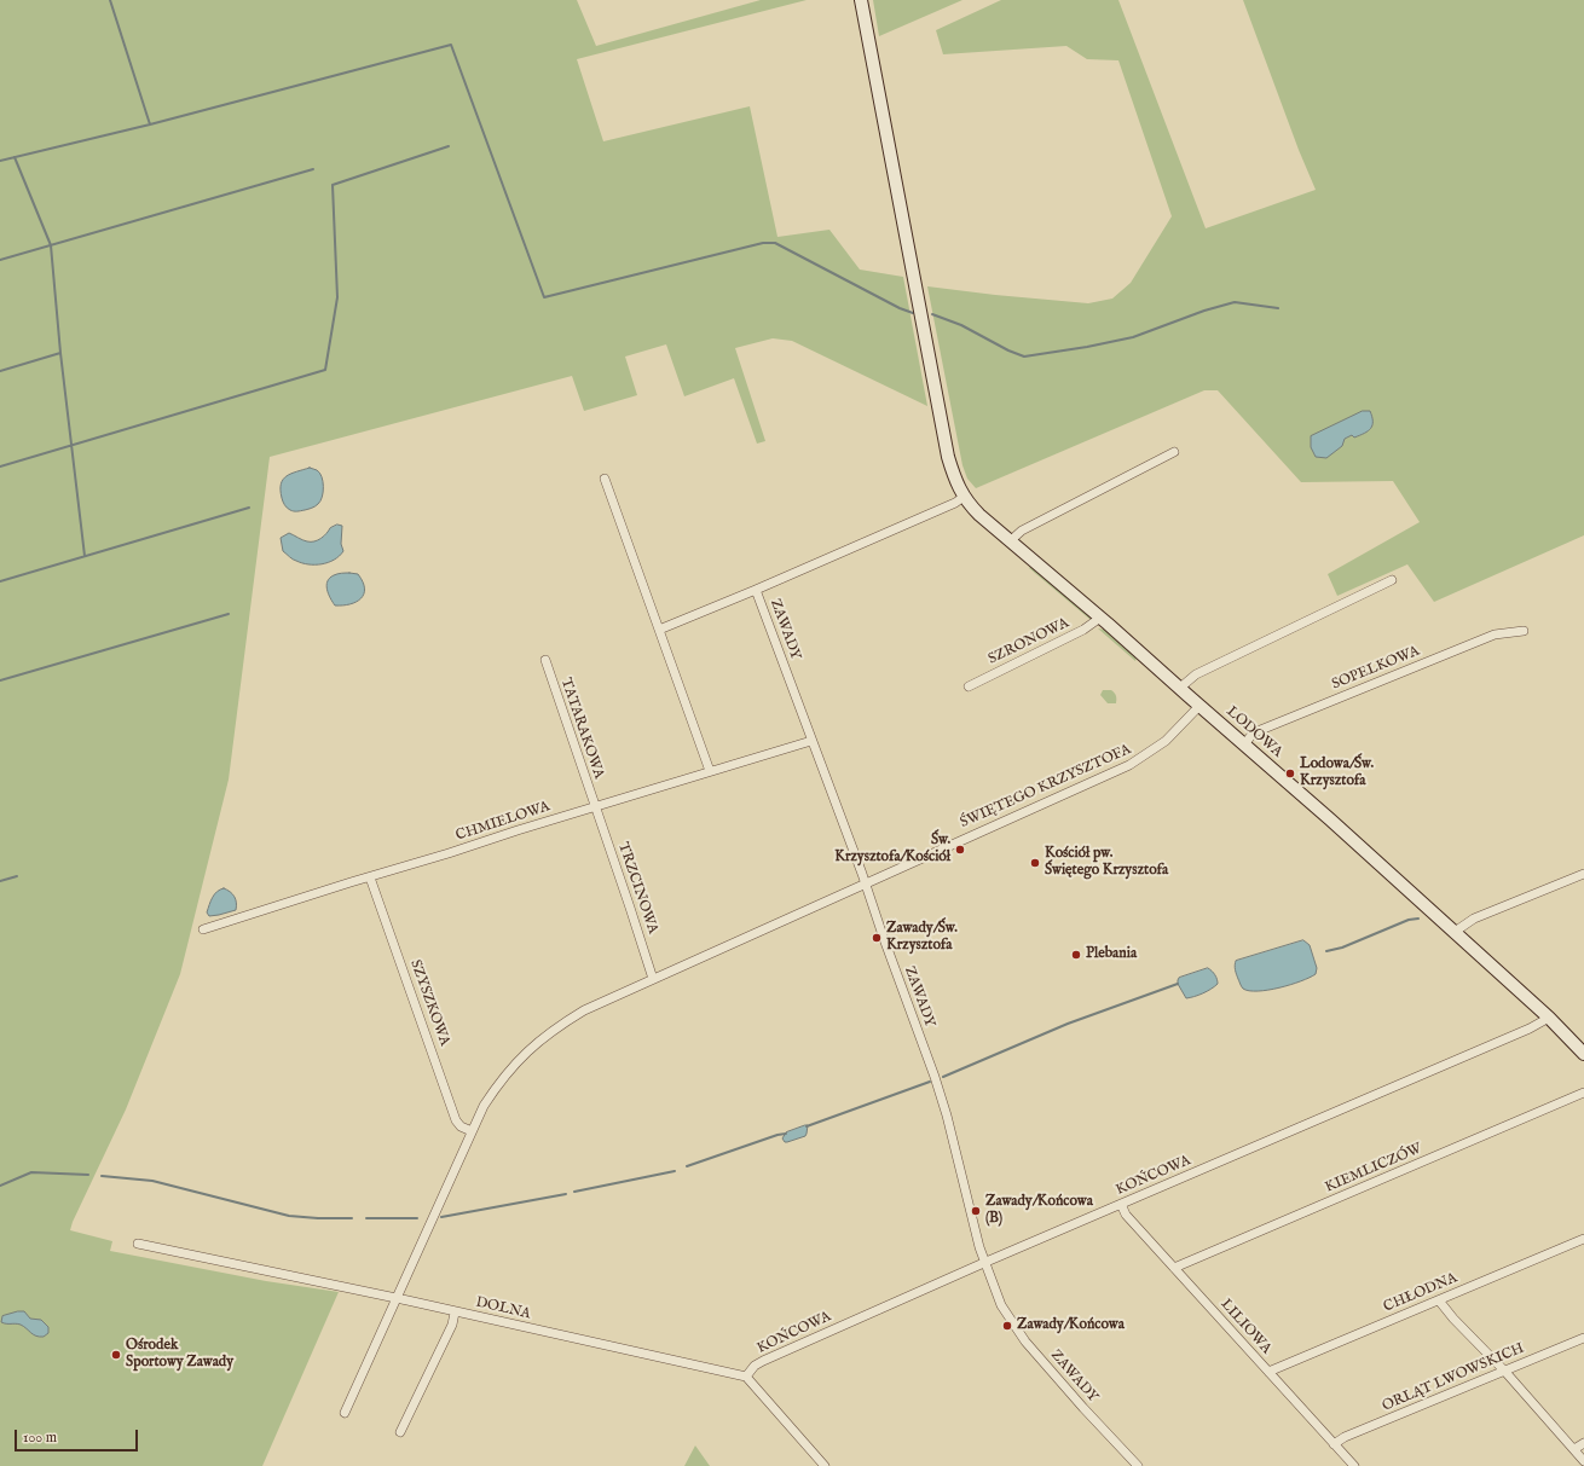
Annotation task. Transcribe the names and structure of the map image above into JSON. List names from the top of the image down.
{
  "streets": {
    "street": [
      "ZAWADY",
      "SZRONOWA",
      "SOPELKOWA",
      "TATARAKOWA",
      "LODOWA",
      "ŚWIĘTEGO KRZYSZTOFA",
      "CHMIELOWA",
      "TRZCINOWA",
      "SZYSZKOWA",
      "KIEMLICZÓW",
      "KOŃCOWA",
      "CHŁODNA",
      "DOLNA",
      "LILIOWA",
      "ORLĄT LWOWSKICH"
    ]
  },
  "crossings": [
    ["ZAWADY", "ŚWIĘTEGO KRZYSZTOFA"],
    ["ZAWADY", "CHMIELOWA"],
    ["ZAWADY", "KOŃCOWA"],
    ["SZRONOWA", "LODOWA"],
    ["SOPELKOWA", "LODOWA"],
    ["TATARAKOWA", "CHMIELOWA"],
    ["TATARAKOWA", "TRZCINOWA"],
    ["LODOWA", "ŚWIĘTEGO KRZYSZTOFA"],
    ["LODOWA", "KOŃCOWA"],
    ["ŚWIĘTEGO KRZYSZTOFA", "TRZCINOWA"],
    ["ŚWIĘTEGO KRZYSZTOFA", "SZYSZKOWA"],
    ["ŚWIĘTEGO KRZYSZTOFA", "DOLNA"],
    ["CHMIELOWA", "TRZCINOWA"],
    ["CHMIELOWA", "SZYSZKOWA"],
    ["KIEMLICZÓW", "LILIOWA"],
    ["KOŃCOWA", "DOLNA"],
    ["KOŃCOWA", "LILIOWA"],
    ["CHŁODNA", "LILIOWA"],
    ["LILIOWA", "ORLĄT LWOWSKICH"]
  ],
  "places": [
    "Lodowa/Św. Krzysztofa",
    "Św. Krzysztofa/Kościół",
    "Kościół pw. Świętego Krzysztofa",
    "Zawady/Św. Krzysztofa",
    "Plebania",
    "Zawady/Końcowa (B)",
    "Zawady/Końcowa",
    "Ośrodek Sportowy Zawady"
  ],
  "scale_bar": "100 m"
}
